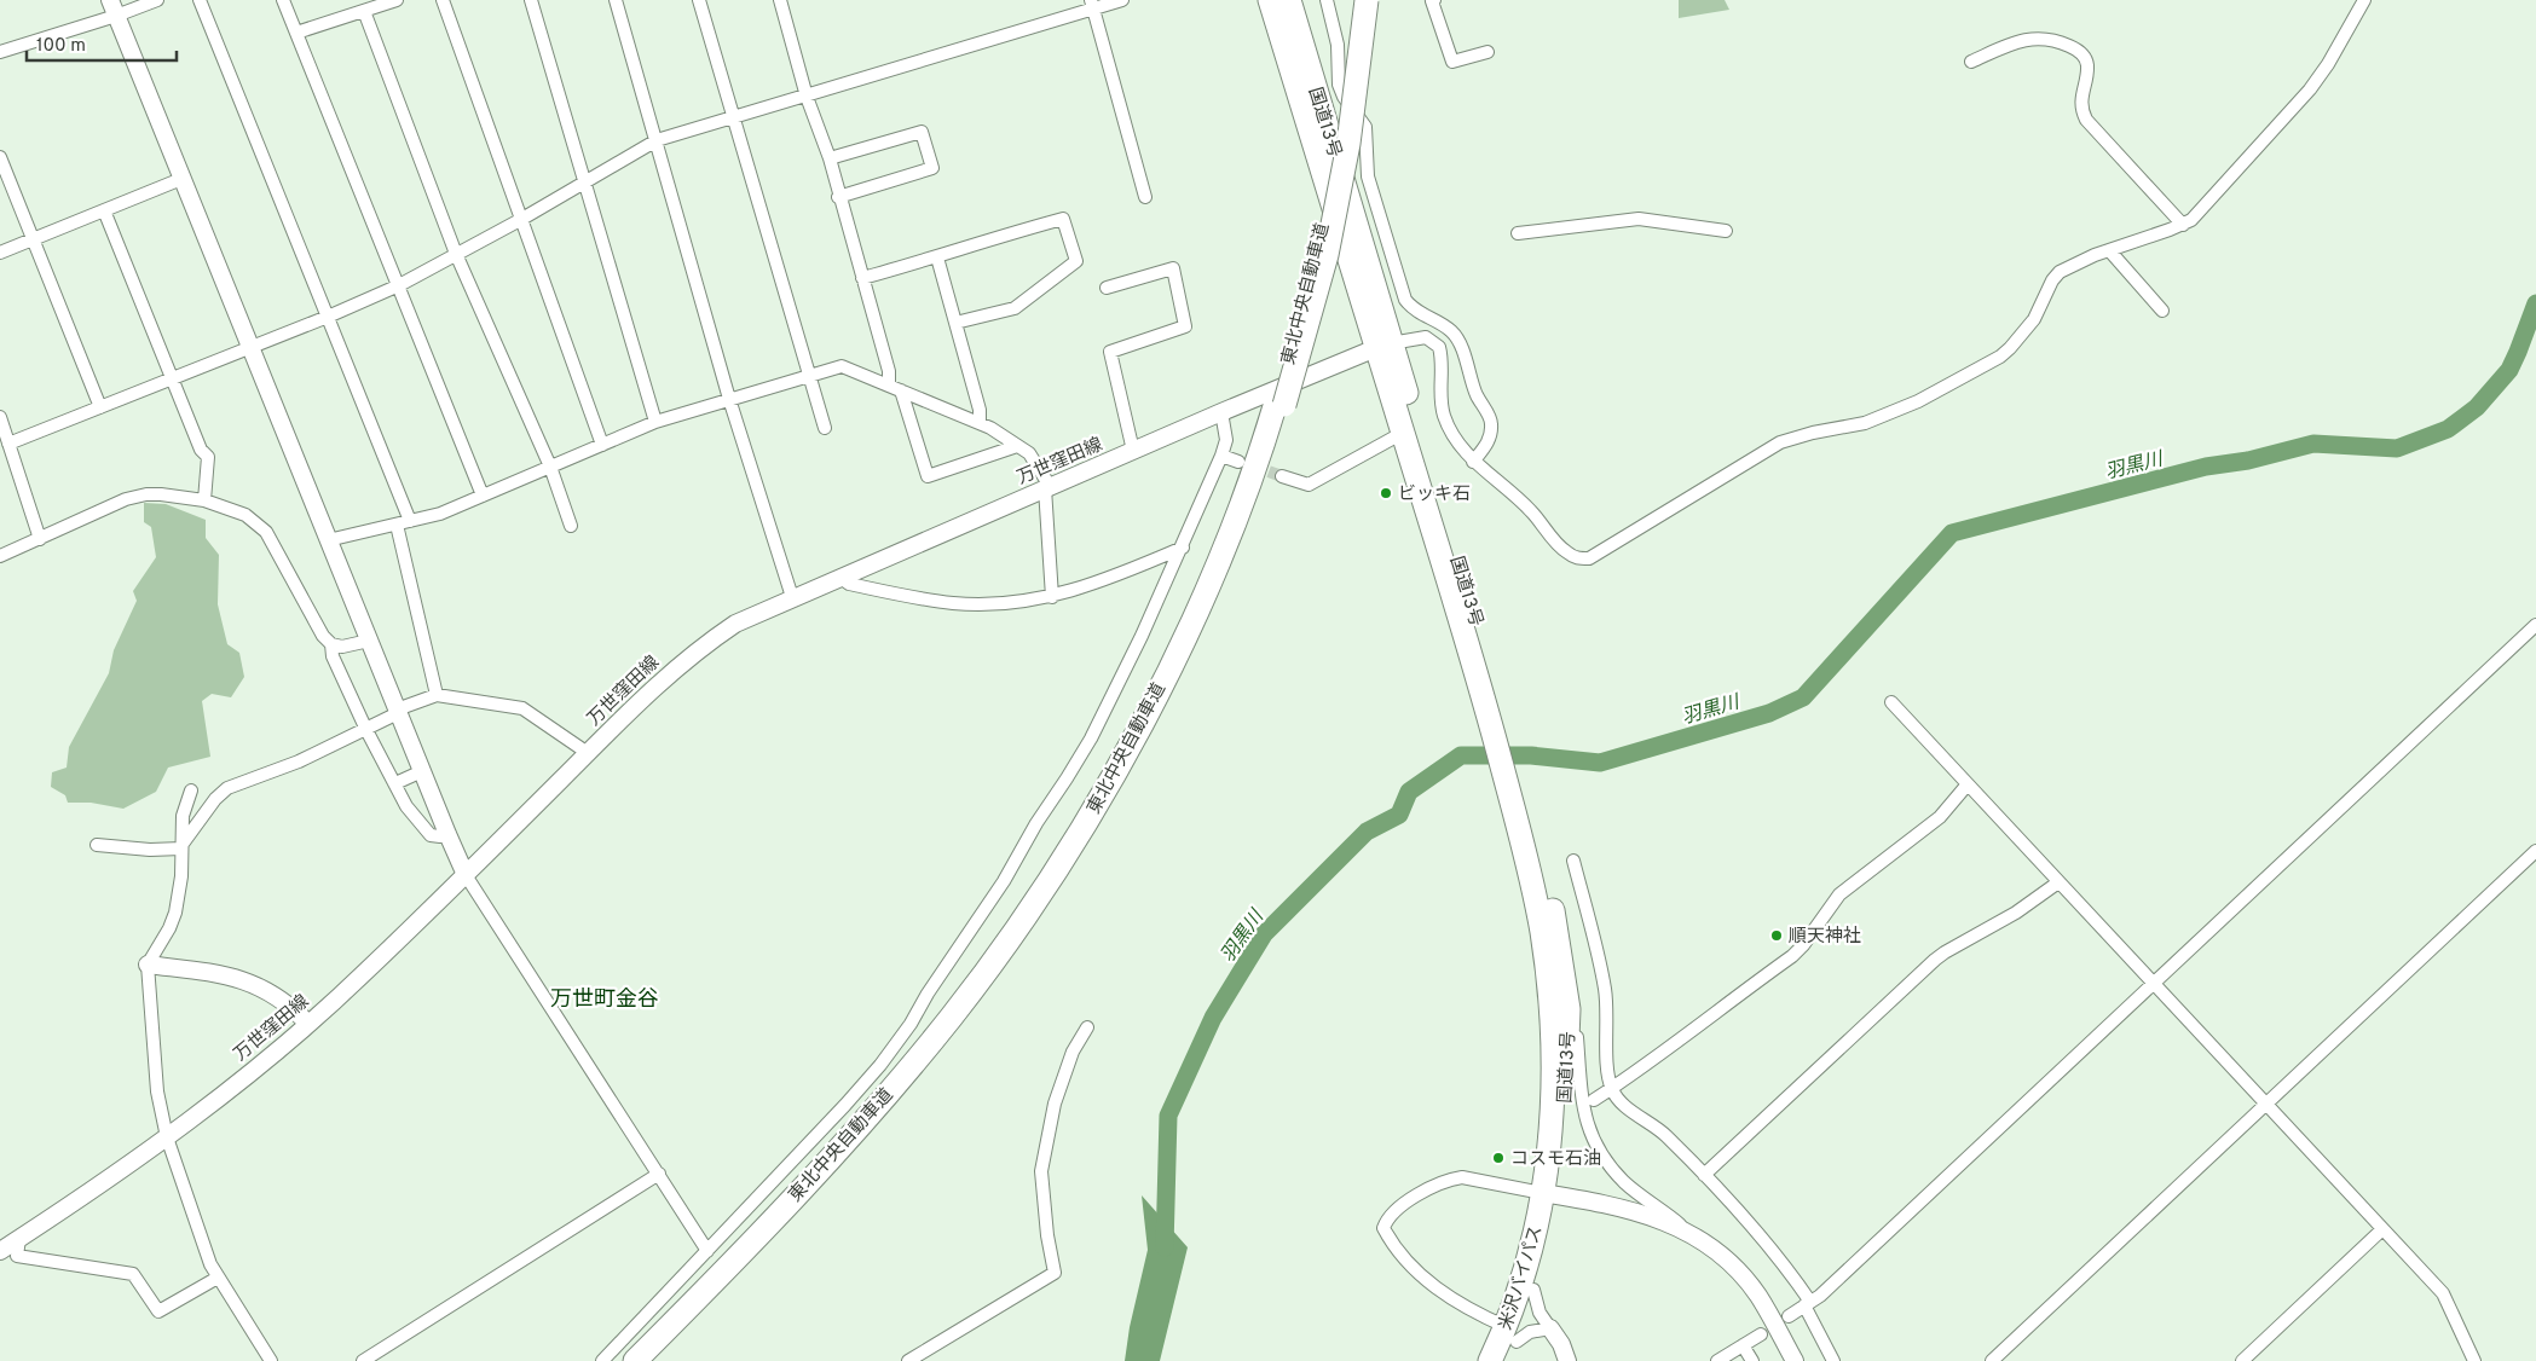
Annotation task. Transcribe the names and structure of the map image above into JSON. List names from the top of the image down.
{
  "streets": {
    "highway": ["国道13号", "東北中央自動車道", "米沢バイパス"],
    "main road": ["万世窪田線"]
  },
  "crossings": [
    ["国道13号", "万世窪田線"],
    ["国道13号", "米沢バイパス"]
  ],
  "districts": ["万世町金谷"],
  "water": ["羽黒川"],
  "places": ["ビッキ石", "順天神社", "コスモ石油"],
  "scale_bar": "100 m"
}
